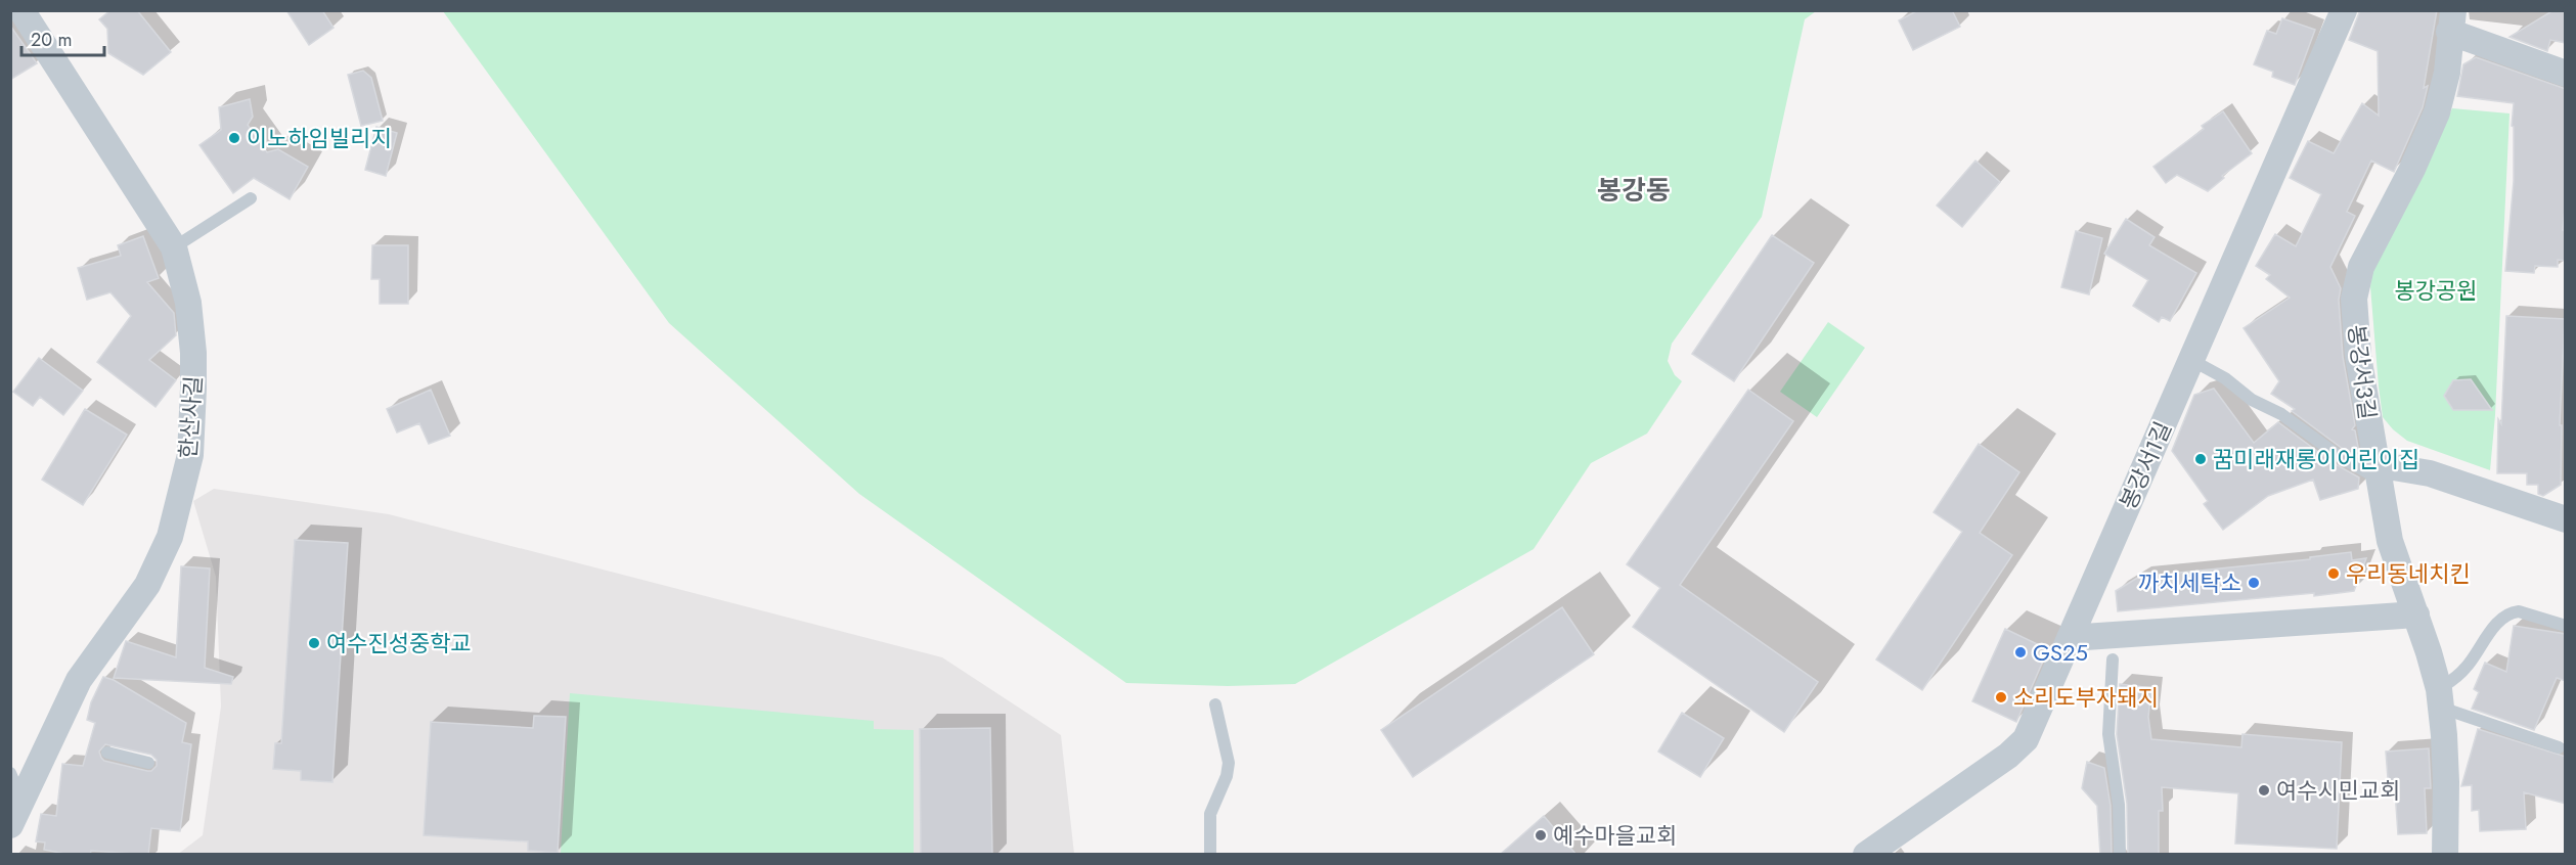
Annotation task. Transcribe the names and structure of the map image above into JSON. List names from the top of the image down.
{
  "streets": {
    "street": ["봉강서3길", "한산사길", "봉강서1길"]
  },
  "districts": ["봉강동"],
  "parks": ["봉강공원"],
  "places": [
    "이노하임빌리지",
    "꿈미래재롱이어린이집",
    "우리동네치킨",
    "까치세탁소",
    "여수진성중학교",
    "GS25",
    "소리도부자돼지",
    "여수시민교회",
    "예수마을교회"
  ],
  "scale_bar": "20 m"
}
